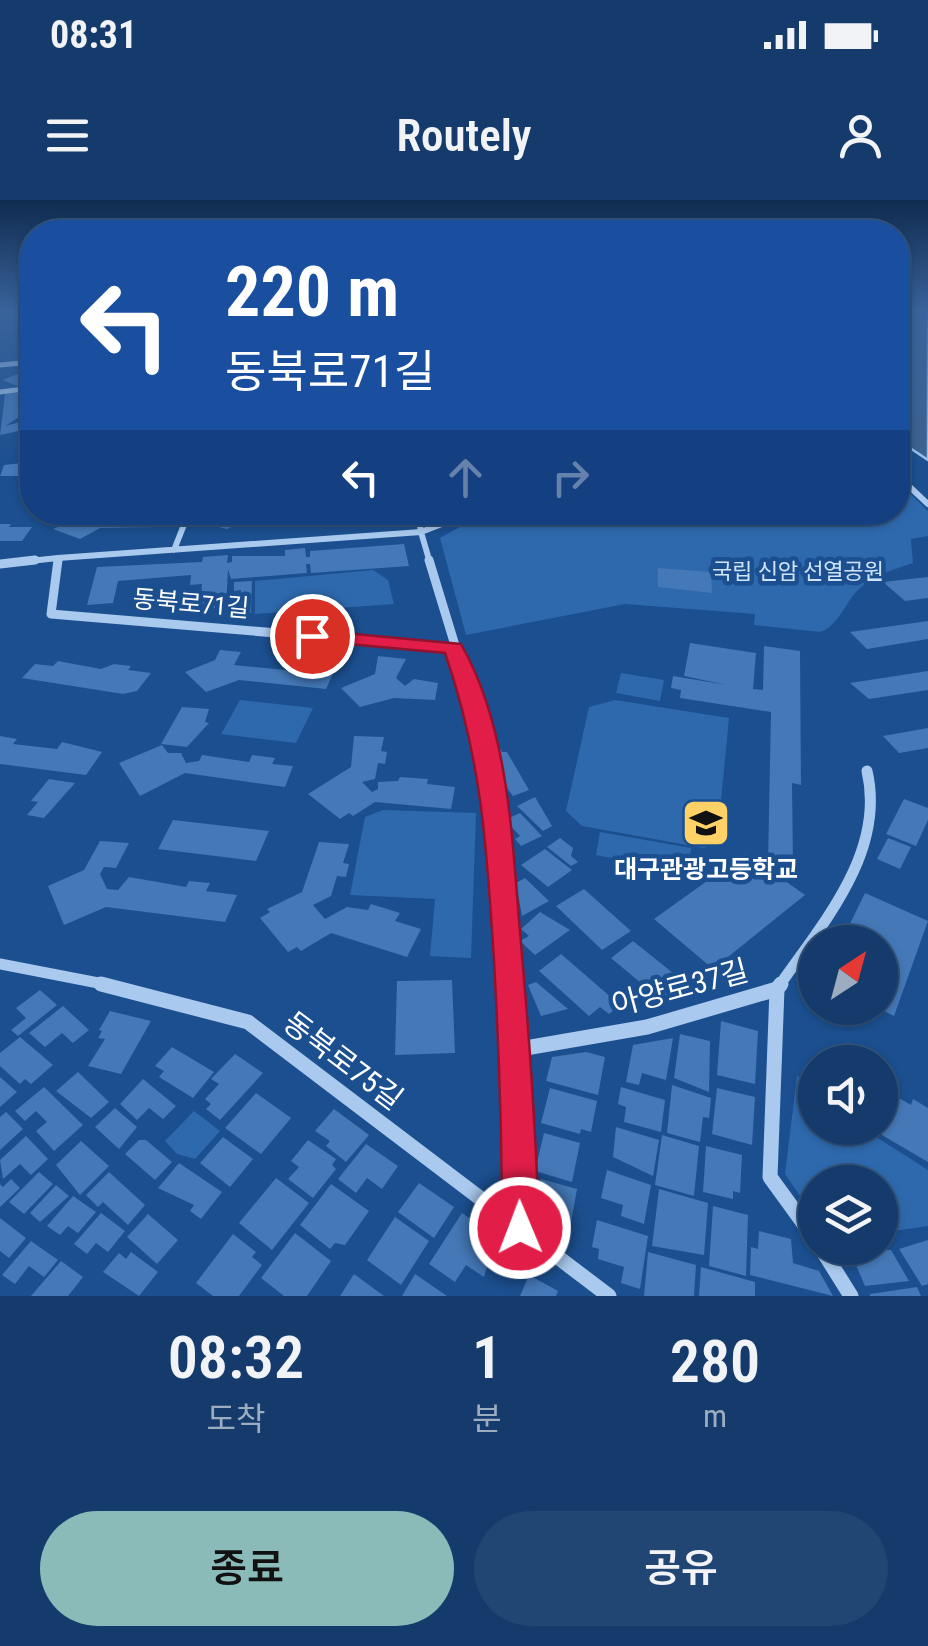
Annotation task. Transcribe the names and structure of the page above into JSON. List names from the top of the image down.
{
  "streets": {
    "street": ["동북로71길", "아양로37길", "동북로75길"]
  },
  "parks": ["국립 신암 선열공원"],
  "places": {
    "school or university": ["대구관광고등학교"]
  },
  "north": "top right",
  "page": {
    "status": "08:31",
    "header": "Routely",
    "turn": ["220 m", "동북로71길"],
    "eta": [
      "08:32",
      "도착",
      "1",
      "분",
      "280",
      "m"
    ],
    "buttons": ["종료", "공유"]
  }
}
